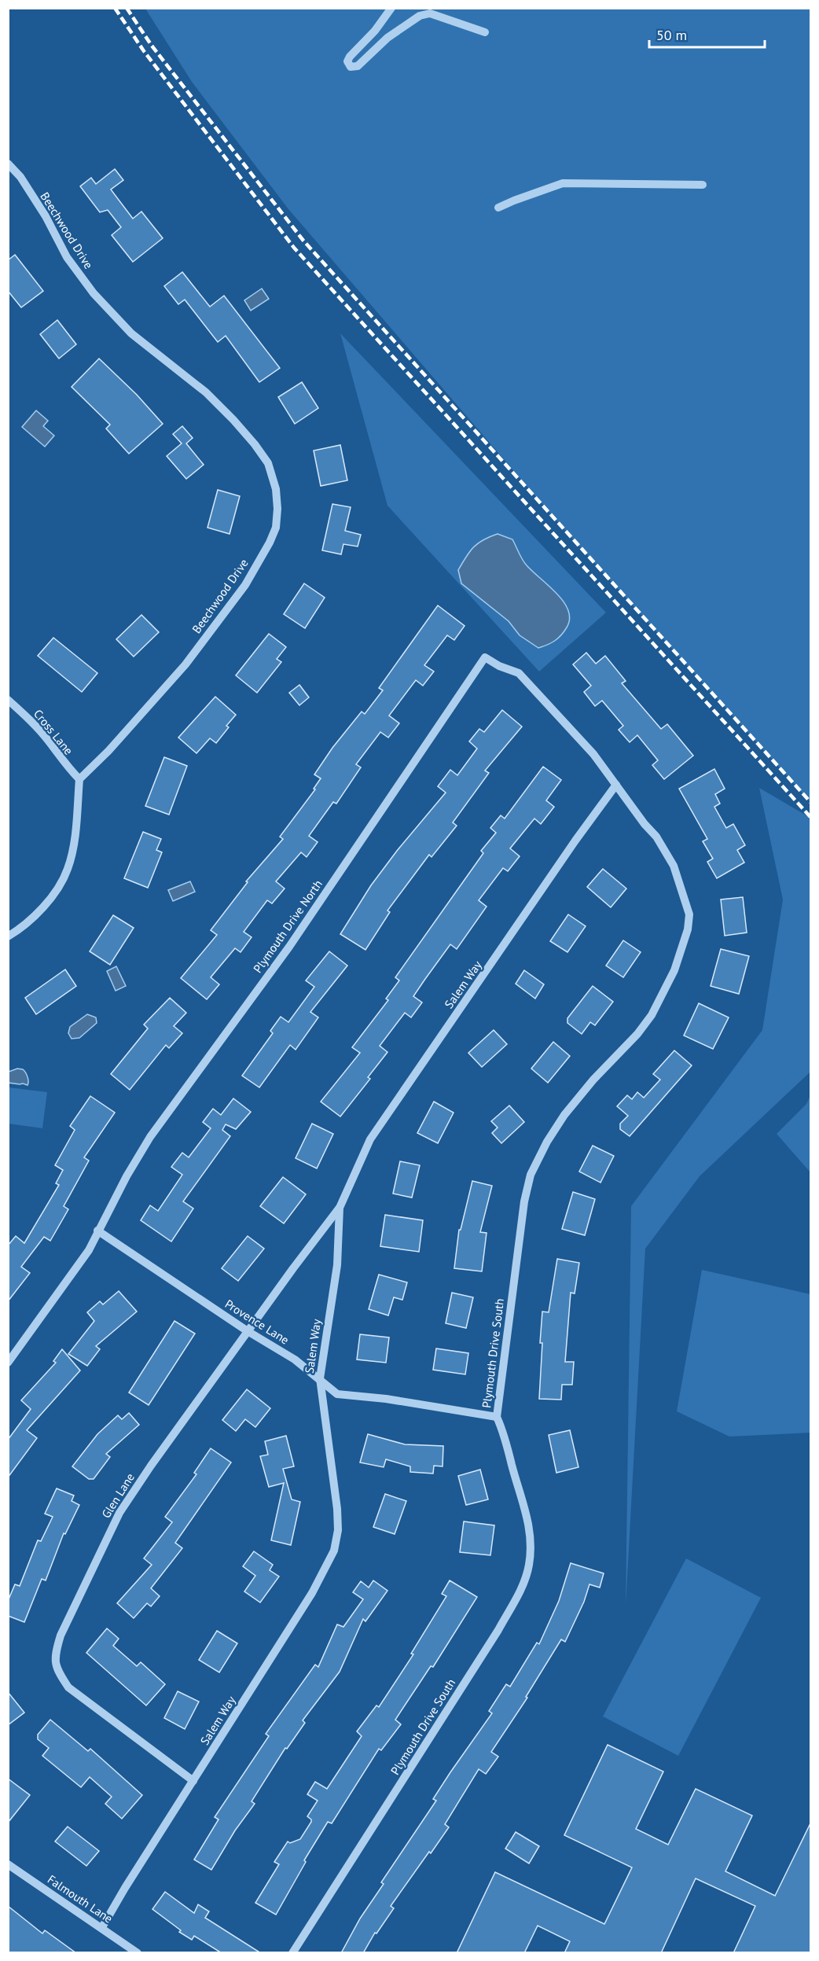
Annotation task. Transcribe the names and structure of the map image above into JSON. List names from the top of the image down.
{
  "streets": {
    "street": [
      "Beechwood Drive",
      "Cross Lane",
      "Plymouth Drive North",
      "Salem Way",
      "Provence Lane",
      "Plymouth Drive South",
      "Glen Lane",
      "Falmouth Lane"
    ]
  },
  "crossings": [
    ["Beechwood Drive", "Cross Lane"],
    ["Plymouth Drive North", "Salem Way"],
    ["Plymouth Drive North", "Provence Lane"],
    ["Plymouth Drive North", "Plymouth Drive South"],
    ["Salem Way", "Provence Lane"],
    ["Salem Way", "Plymouth Drive South"],
    ["Salem Way", "Glen Lane"],
    ["Salem Way", "Falmouth Lane"],
    ["Provence Lane", "Plymouth Drive South"],
    ["Provence Lane", "Glen Lane"]
  ],
  "scale_bar": "50 m"
}
